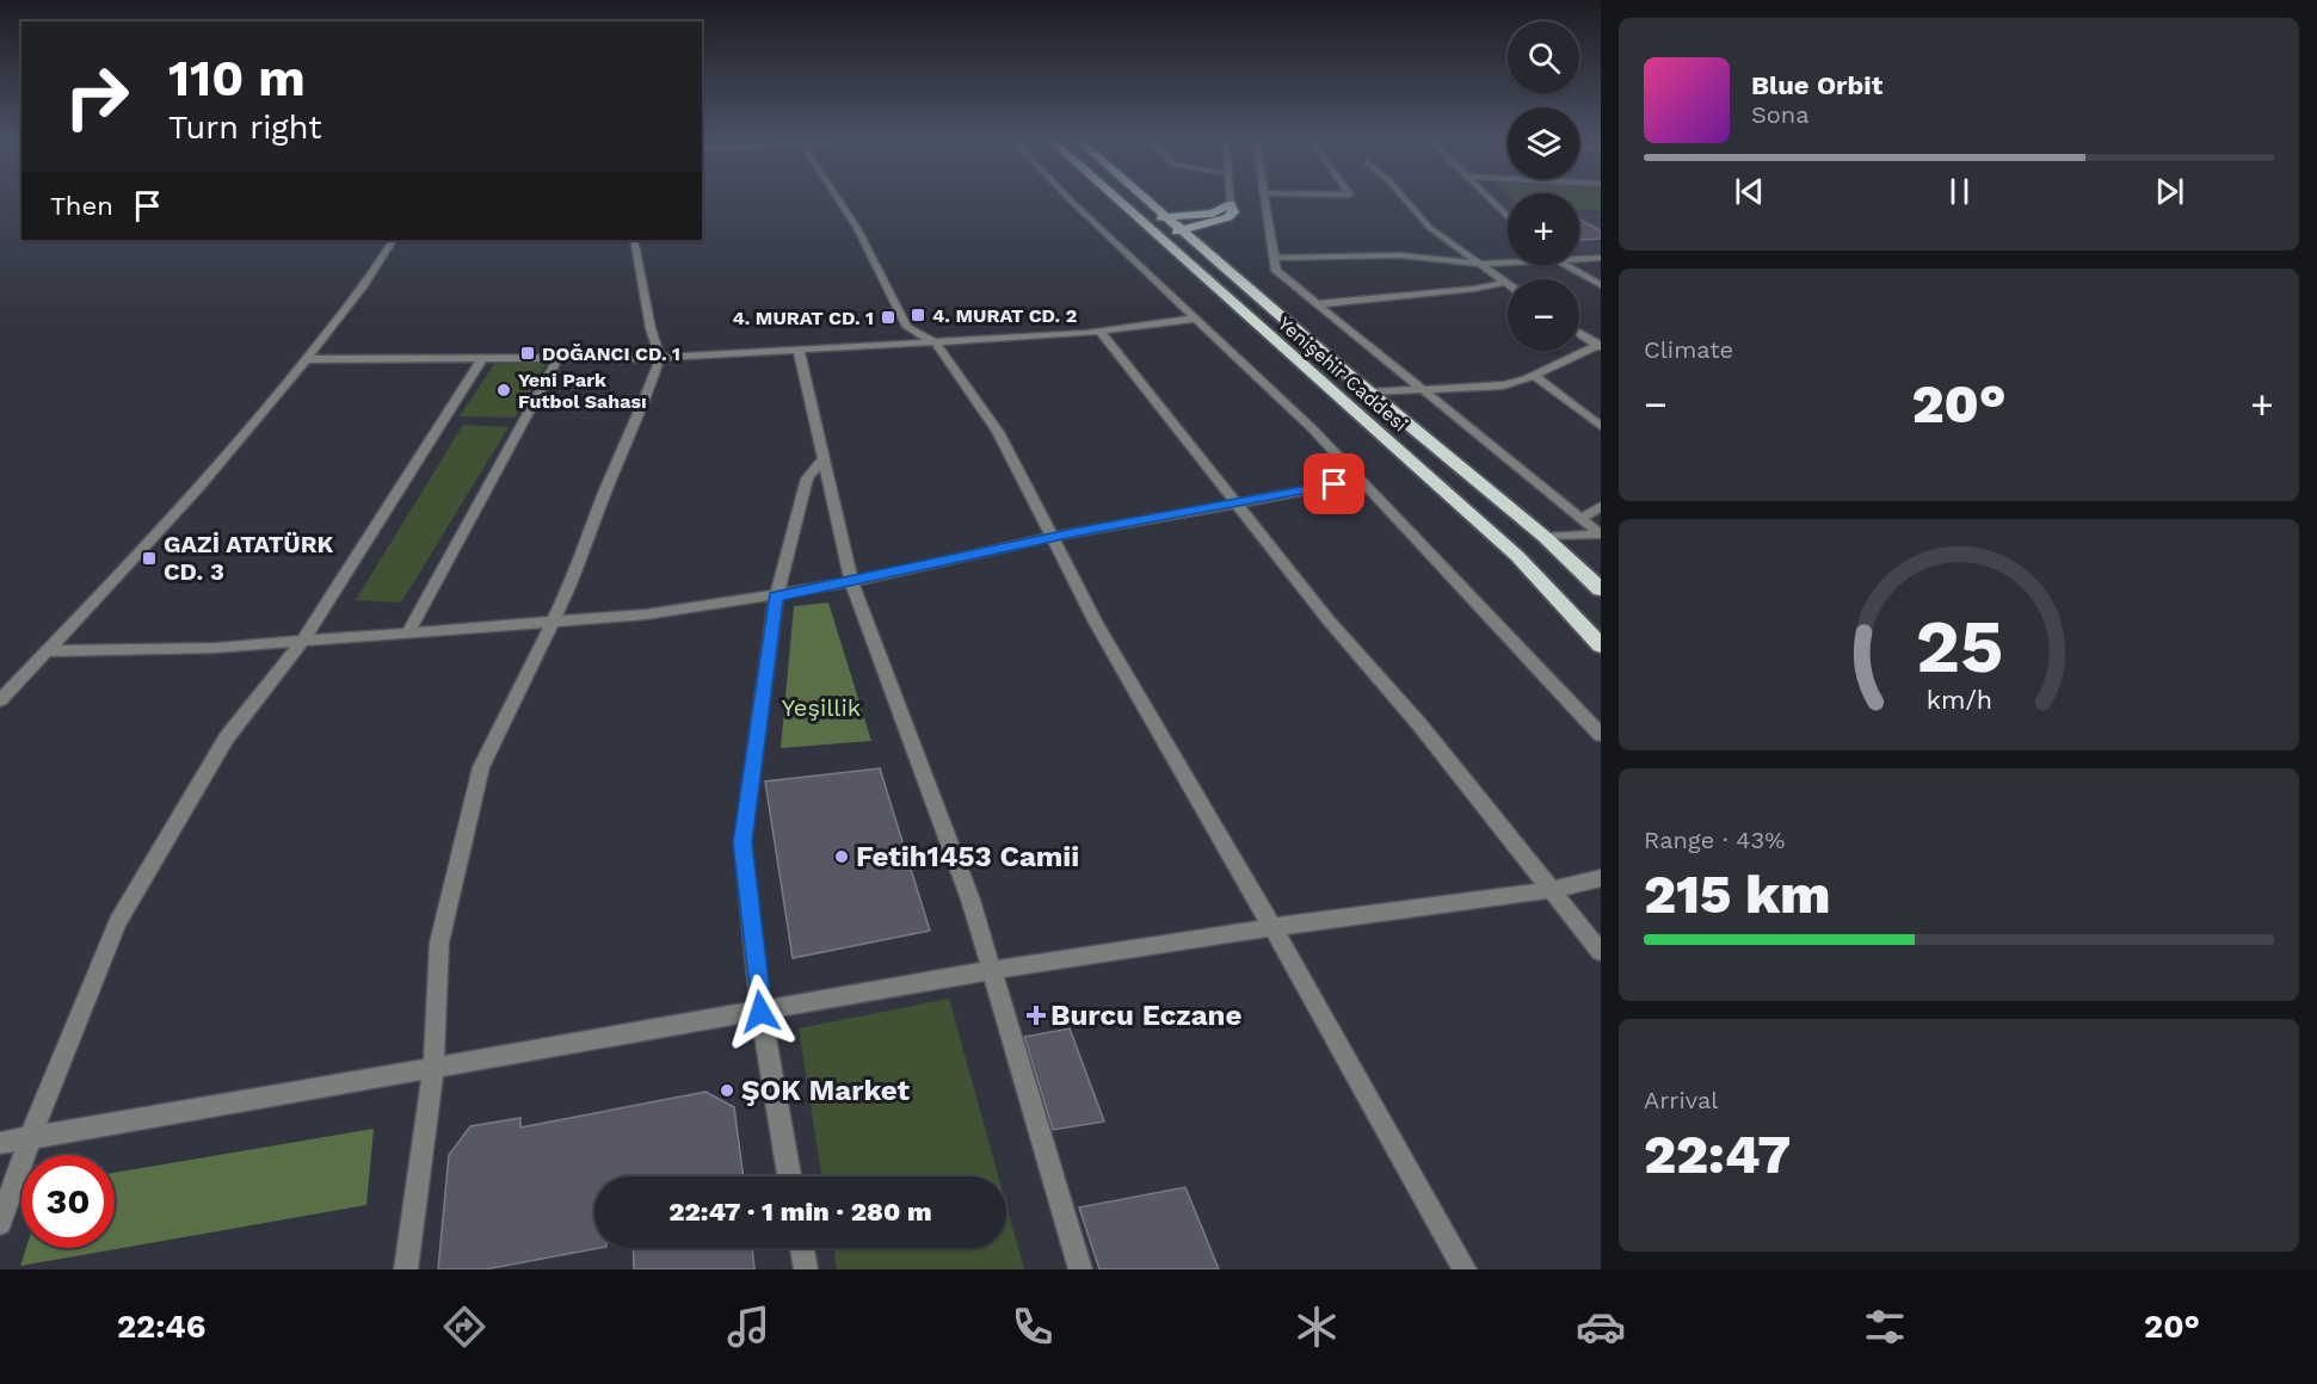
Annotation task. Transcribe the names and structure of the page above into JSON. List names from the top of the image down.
{
  "streets": {
    "highway": ["Yenişehir Caddesi"]
  },
  "parks": ["Yeşillik"],
  "places": {
    "transit": [
      "4. MURAT CD. 2",
      "4. MURAT CD. 1",
      "DOĞANCI CD. 1",
      "GAZİ ATATÜRK CD. 3"
    ],
    "other": ["Yeni Park Futbol Sahası", "Fetih1453 Camii", "ŞOK Market"],
    "health": ["Burcu Eczane"]
  },
  "page": {
    "map_buttons": ["+", "−"],
    "turn": ["110 m", "Turn right"],
    "song": ["Blue Orbit", "Sona"],
    "then": "Then",
    "tile": [
      "Climate",
      ["Range · 43%", "215 km"],
      ["Arrival", "22:47"]
    ],
    "heat": ["−", "20°", "+"],
    "limit": "30",
    "trip": "22:47 · 1 min · 280 m",
    "tabs": ["22:46", "20°"],
    "gauge": ["25", "km/h"]
  }
}
